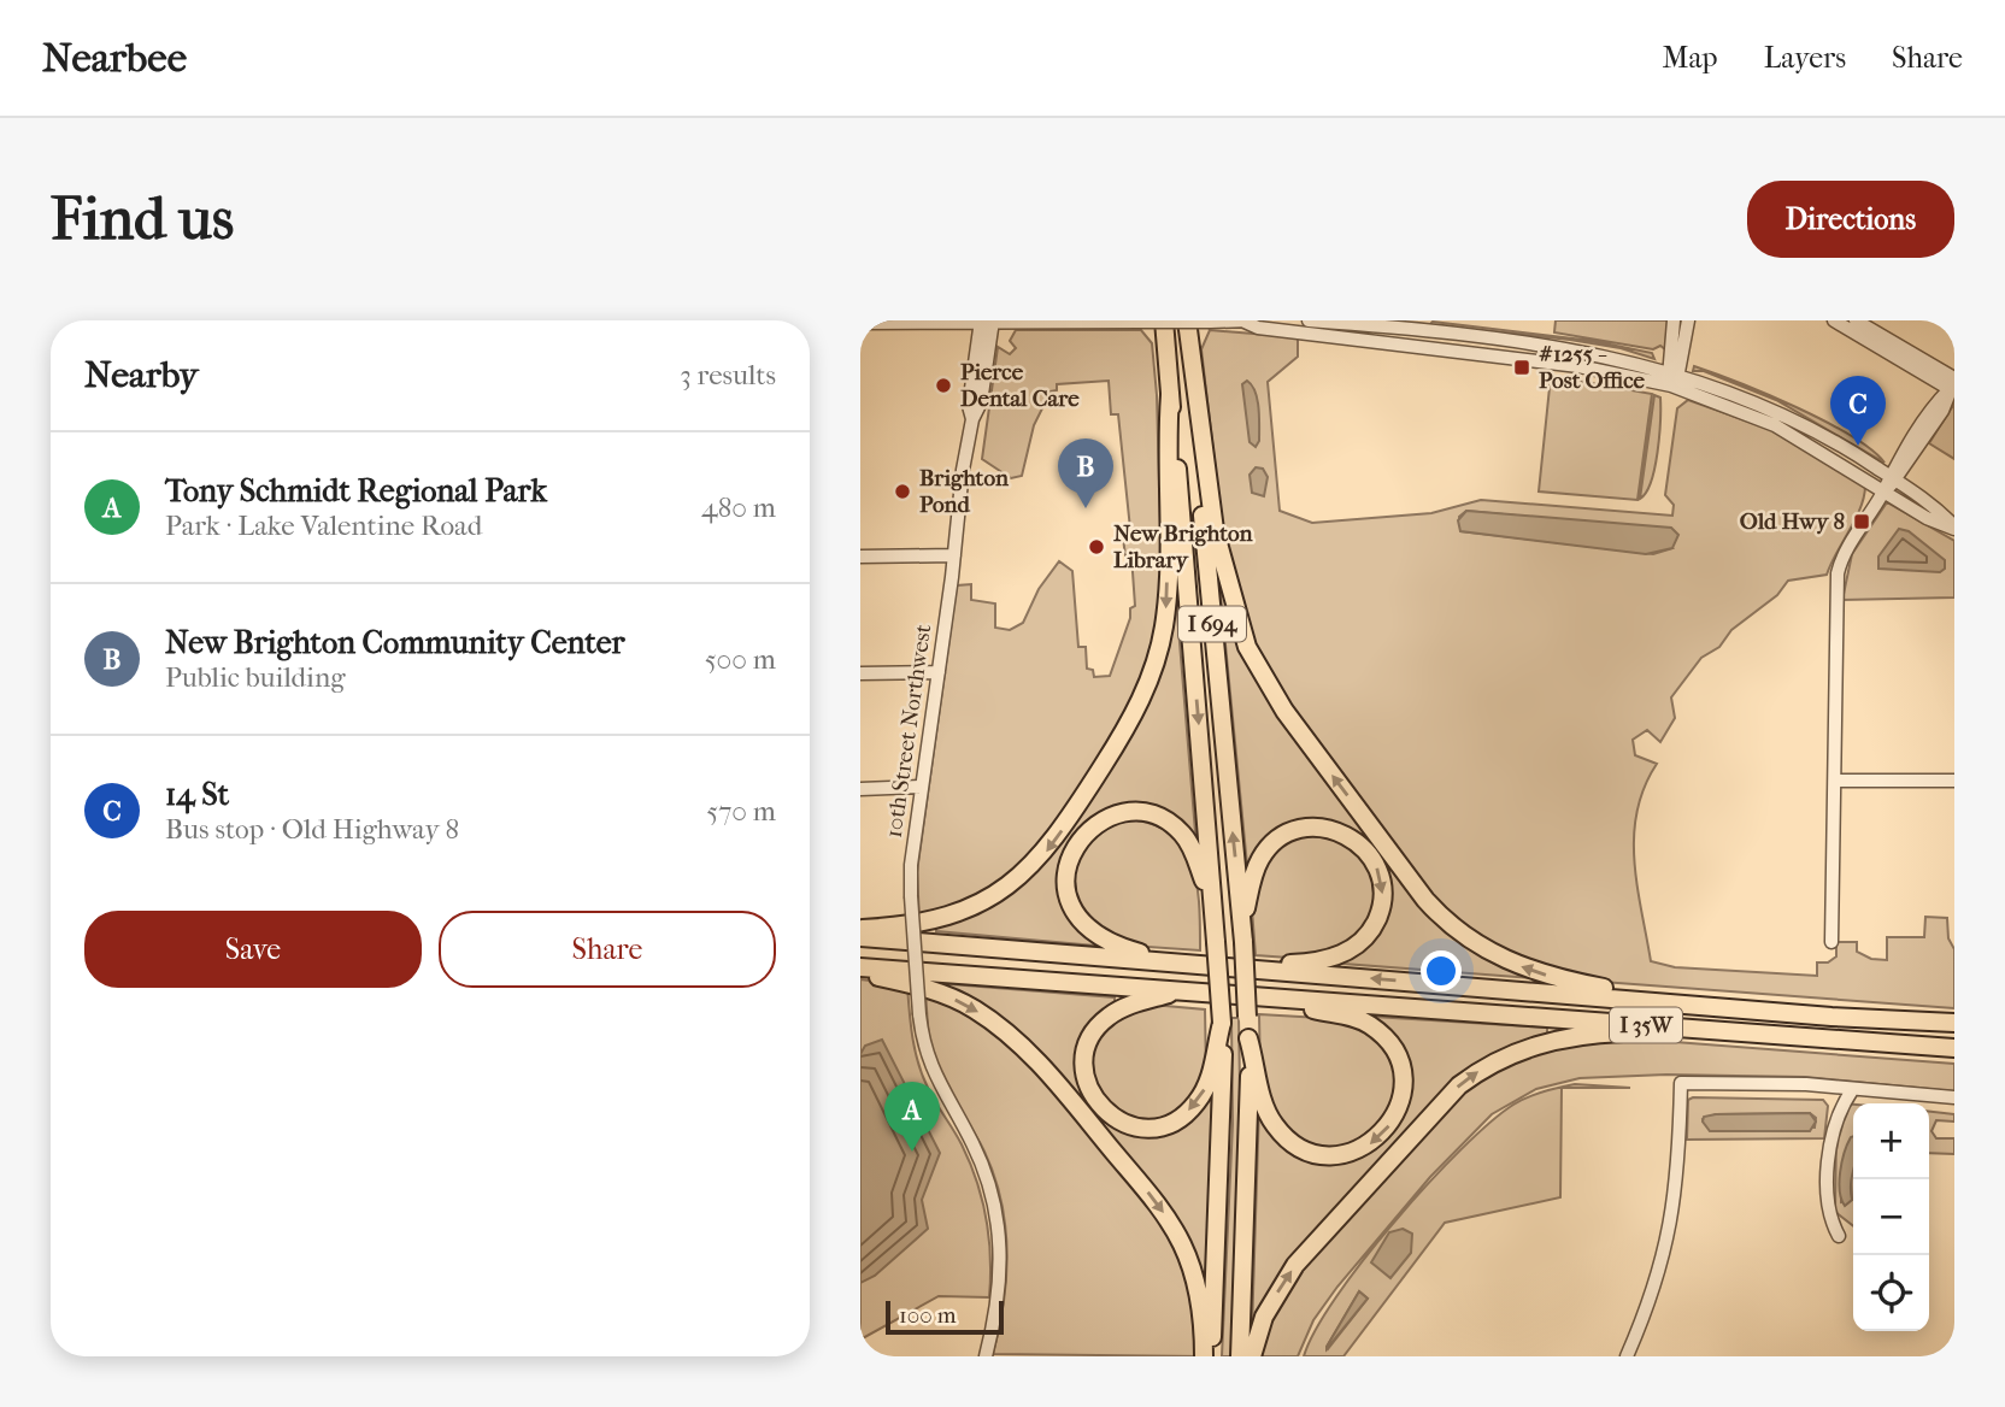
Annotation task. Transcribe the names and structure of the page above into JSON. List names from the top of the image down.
{
  "streets": {
    "highway": ["I 694", "I 35W"],
    "street": ["10th Street Northwest"]
  },
  "places": {
    "transit": ["#1255 - Post Office", "Old Hwy 8"],
    "other": ["Pierce Dental Care", "Brighton Pond", "New Brighton Library"]
  },
  "scale_bar": "100 m",
  "page": {
    "header": "Nearbee",
    "nav": ["Map", "Layers", "Share"],
    "buttons": [
      "Directions",
      ["Save", "Share"]
    ],
    "title": "Find us",
    "heading": ["Nearby", "3 results"],
    "pins": ["C", "B", "A"],
    "list": [
      {
        "mark": "A",
        "name": "Tony Schmidt Regional Park",
        "note": "Park · Lake Valentine Road",
        "value": "480 m"
      },
      {
        "mark": "B",
        "name": "New Brighton Community Center",
        "note": "Public building",
        "value": "500 m"
      },
      {
        "mark": "C",
        "name": "14 St",
        "note": "Bus stop · Old Highway 8",
        "value": "570 m"
      }
    ],
    "map_buttons": ["+", "−"],
    "scale": "100 m"
  }
}
